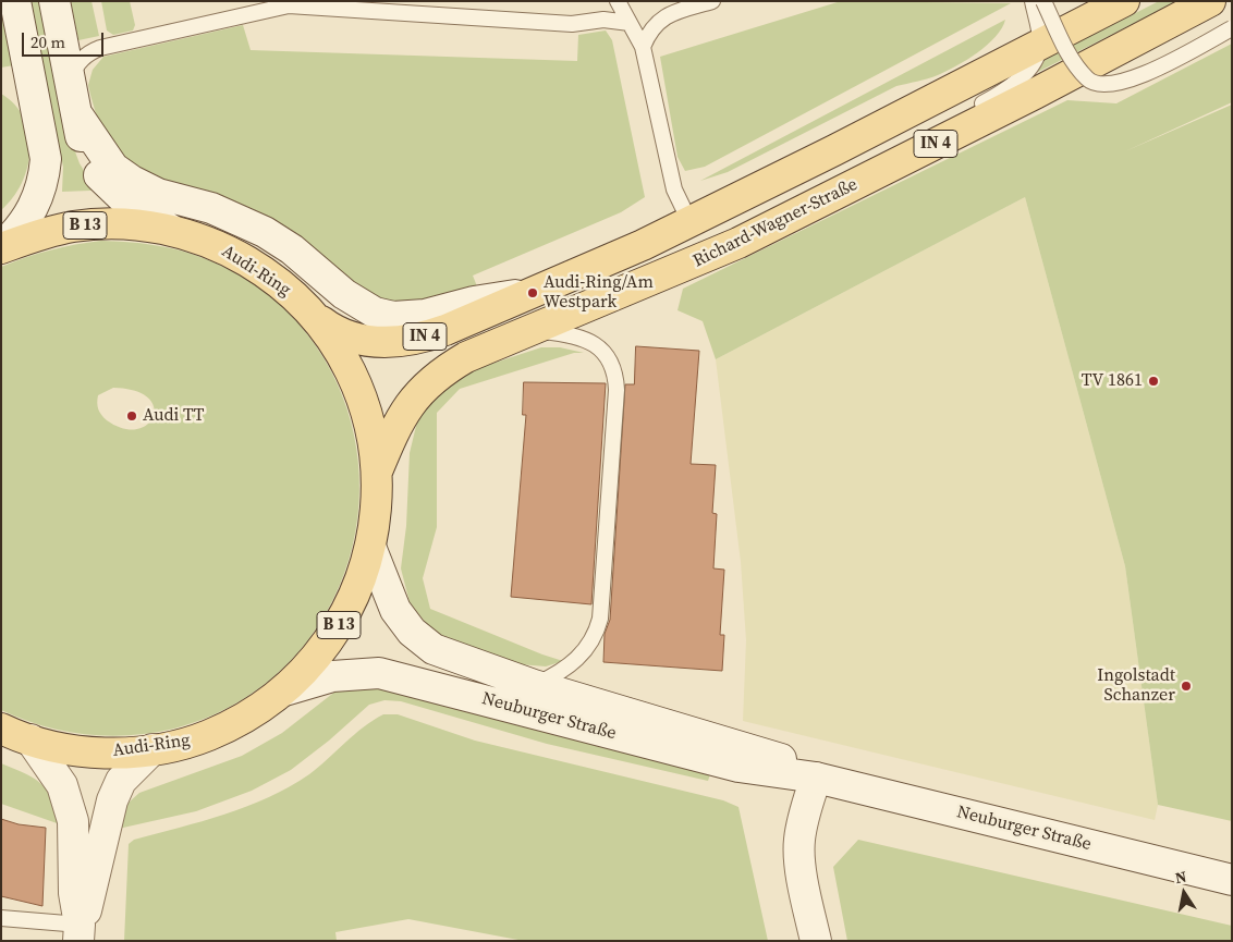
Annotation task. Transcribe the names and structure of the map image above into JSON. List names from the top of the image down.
{
  "streets": {
    "main road": [
      "IN 4",
      "Richard-Wagner-Straße",
      "B 13",
      "Audi-Ring",
      "Neuburger Straße"
    ]
  },
  "crossings": [
    ["IN 4", "Audi-Ring"],
    ["Richard-Wagner-Straße", "Audi-Ring"],
    ["Audi-Ring", "Neuburger Straße"]
  ],
  "places": [
    "Audi-Ring/Am Westpark",
    "TV 1861",
    "Audi TT",
    "Ingolstadt Schanzer"
  ],
  "scale_bar": "20 m",
  "north": "top"
}
